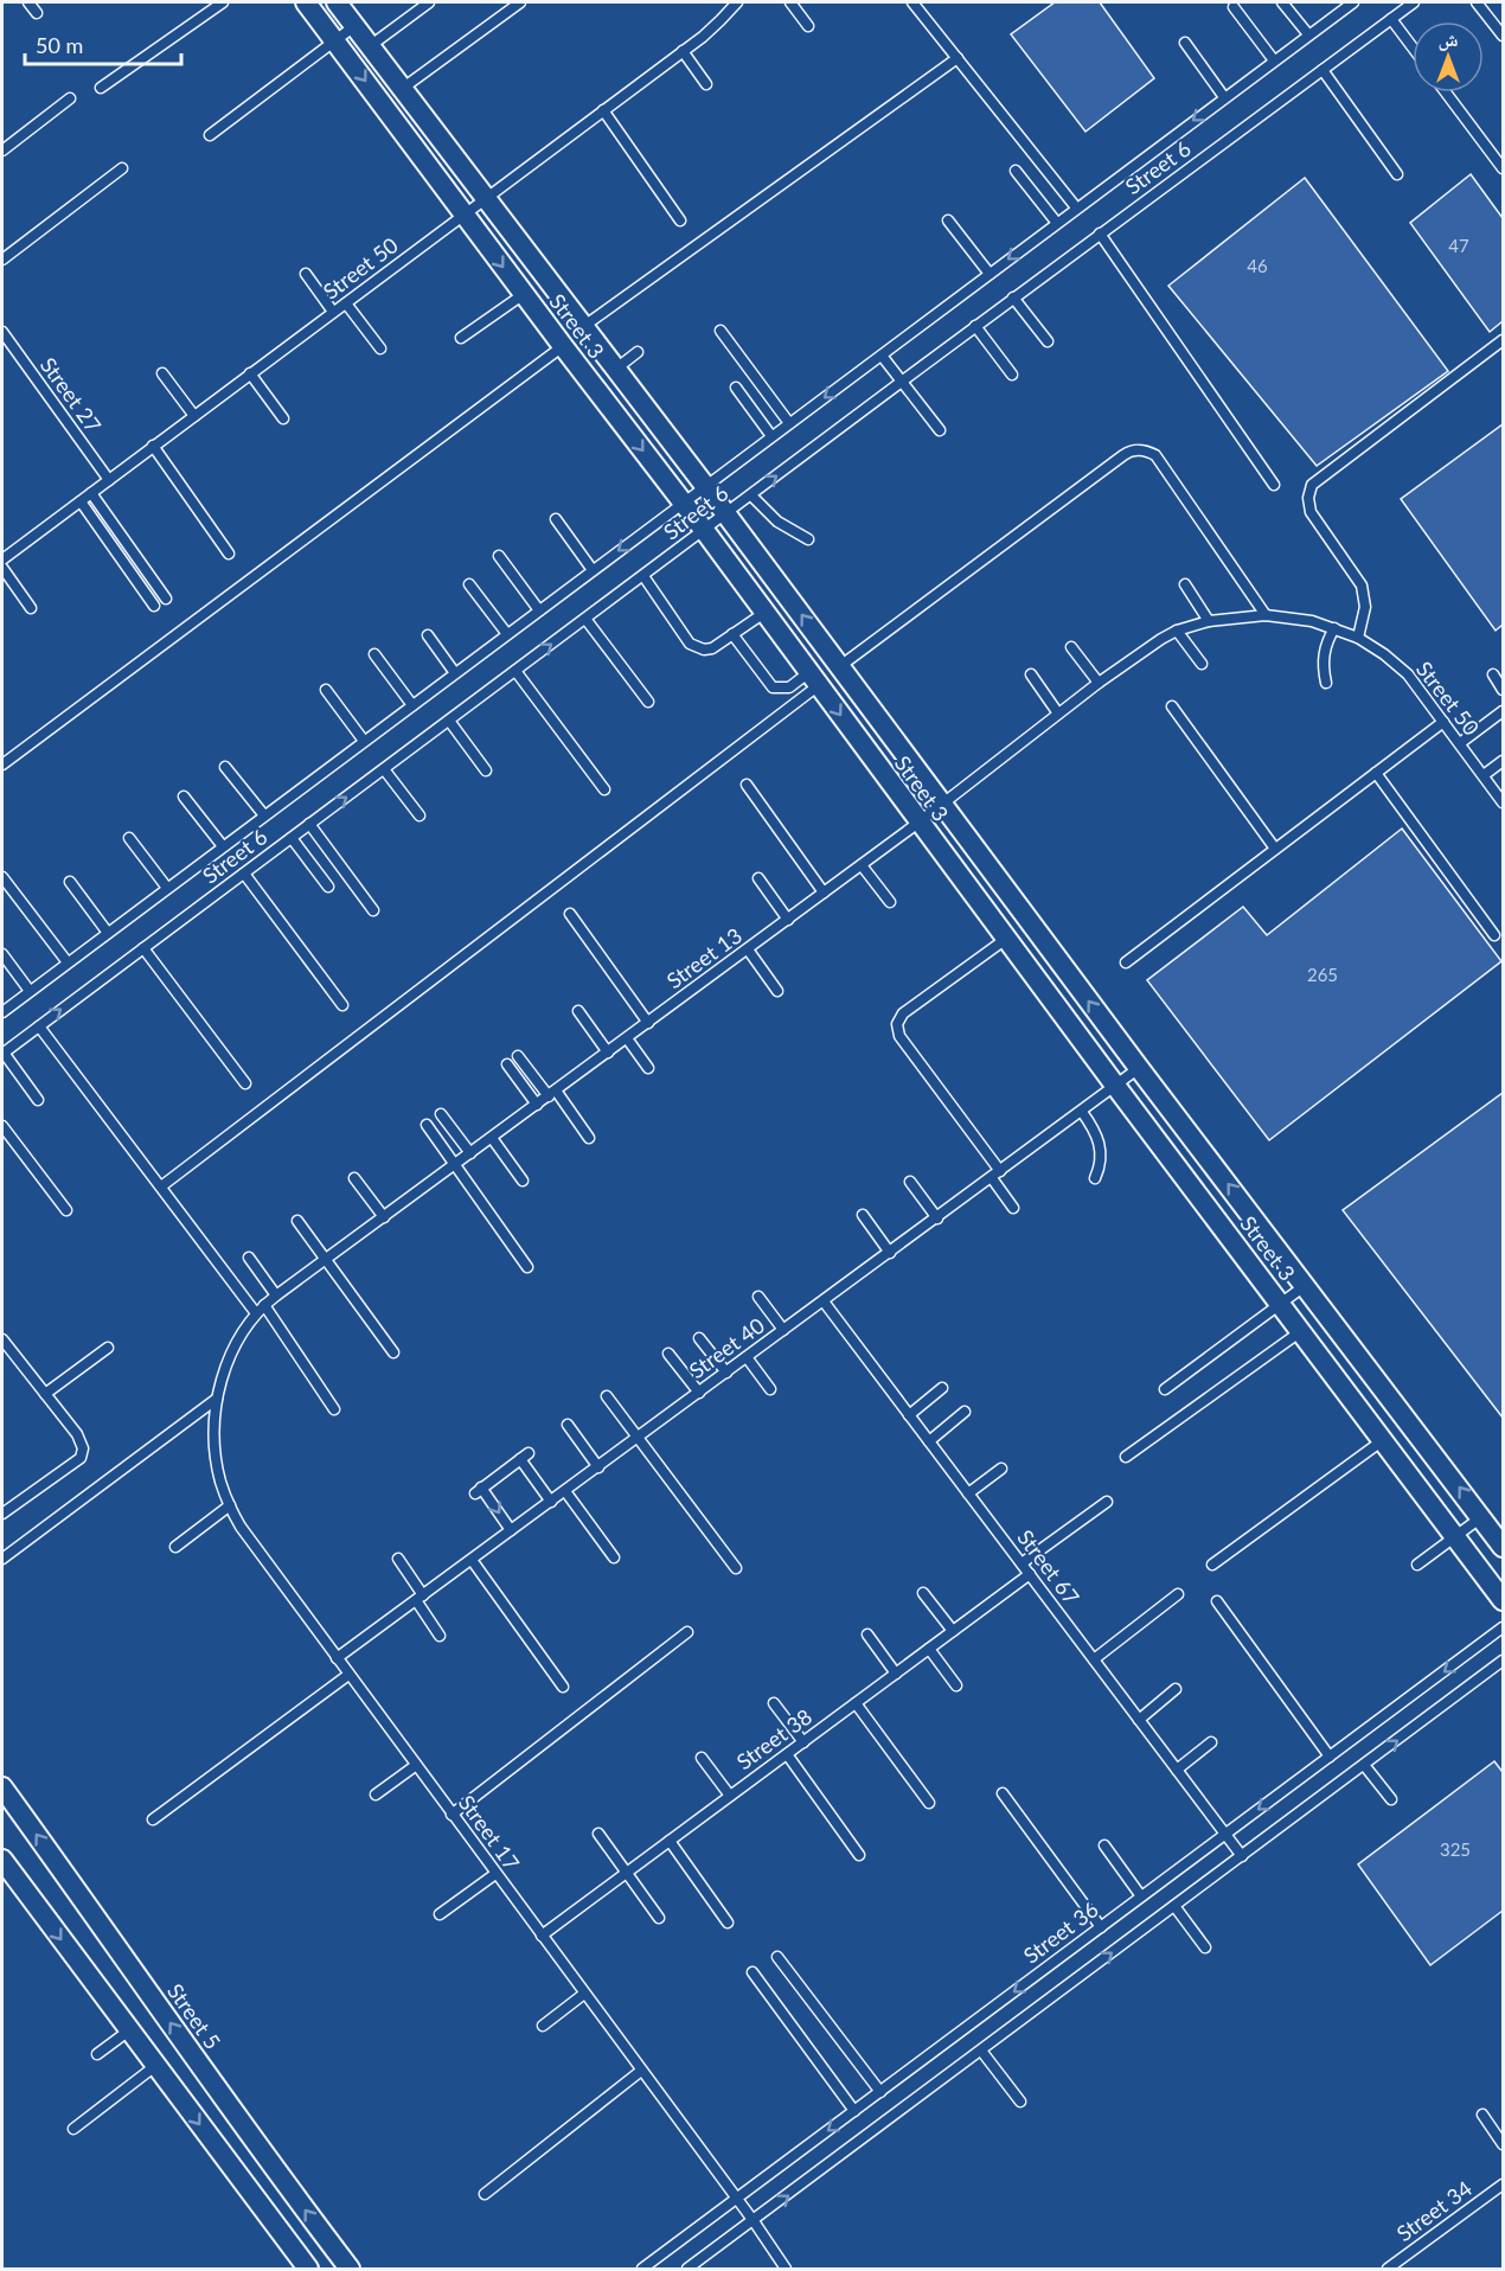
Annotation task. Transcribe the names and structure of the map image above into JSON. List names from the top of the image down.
{
  "streets": {
    "street": ["Street 3", "Street 5"],
    "lane": [
      "Street 6",
      "Street 50",
      "Street 27",
      "Street 13",
      "Street 40",
      "Street 67",
      "Street 38",
      "Street 17",
      "Street 36",
      "Street 34"
    ]
  },
  "crossings": [
    ["Street 6", "Street 3"],
    ["Street 50", "Street 3"],
    ["Street 50", "Street 27"],
    ["Street 50", "Street 13"],
    ["Street 3", "Street 13"],
    ["Street 3", "Street 40"],
    ["Street 13", "Street 17"],
    ["Street 40", "Street 67"],
    ["Street 40", "Street 17"],
    ["Street 67", "Street 38"],
    ["Street 67", "Street 36"],
    ["Street 38", "Street 17"],
    ["Street 17", "Street 36"]
  ],
  "house_numbers": [
    "47",
    "46",
    "265",
    "325"
  ],
  "scale_bar": "50 m",
  "north": "top"
}
